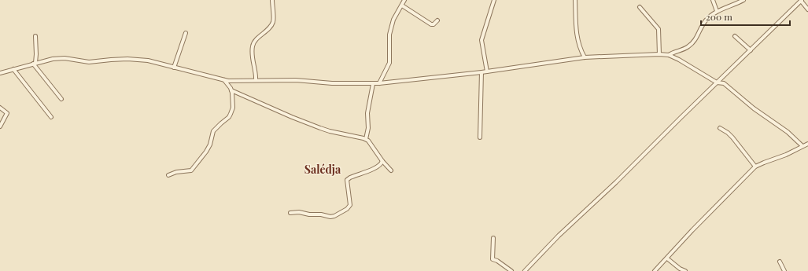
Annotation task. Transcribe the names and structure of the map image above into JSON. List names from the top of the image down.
{
  "districts": ["Salédja"],
  "scale_bar": "200 m"
}
